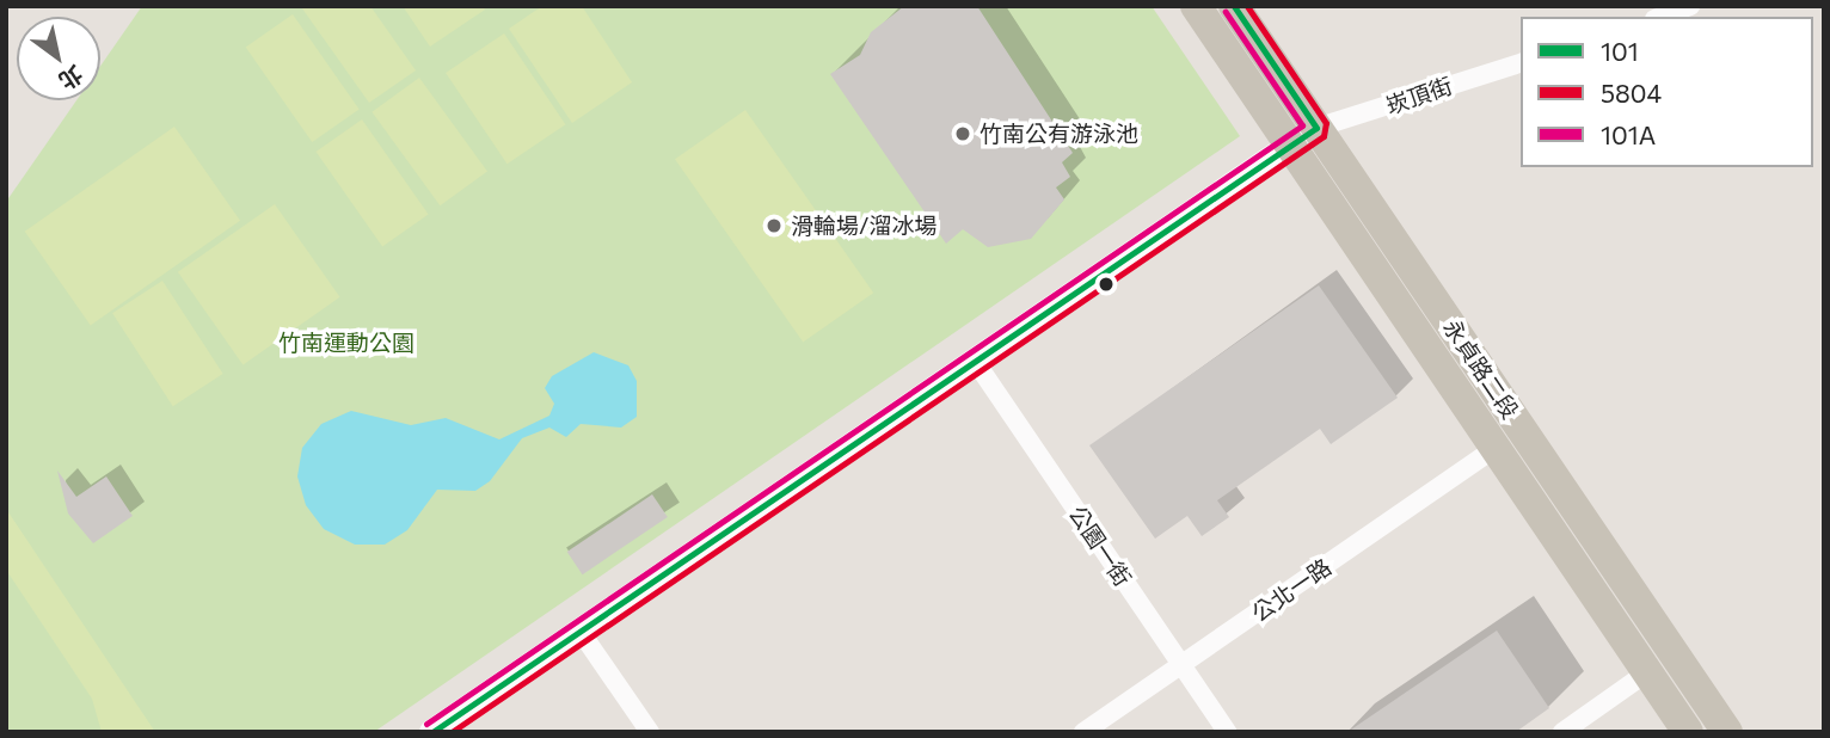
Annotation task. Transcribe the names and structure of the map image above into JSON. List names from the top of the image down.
{
  "streets": {
    "main road": ["永貞路二段"],
    "street": ["崁頂街", "公園一街", "公北一路"]
  },
  "crossings": [
    ["崁頂街", "永貞路二段"],
    ["永貞路二段", "公北一路"],
    ["公園一街", "公北一路"]
  ],
  "parks": ["竹南運動公園"],
  "places": ["竹南公有游泳池", "滑輪場/溜冰場"],
  "lines": ["transit line 101", "transit line 5804", "transit line 101A"],
  "legend": ["101", "5804", "101A"],
  "north": "bottom right"
}
